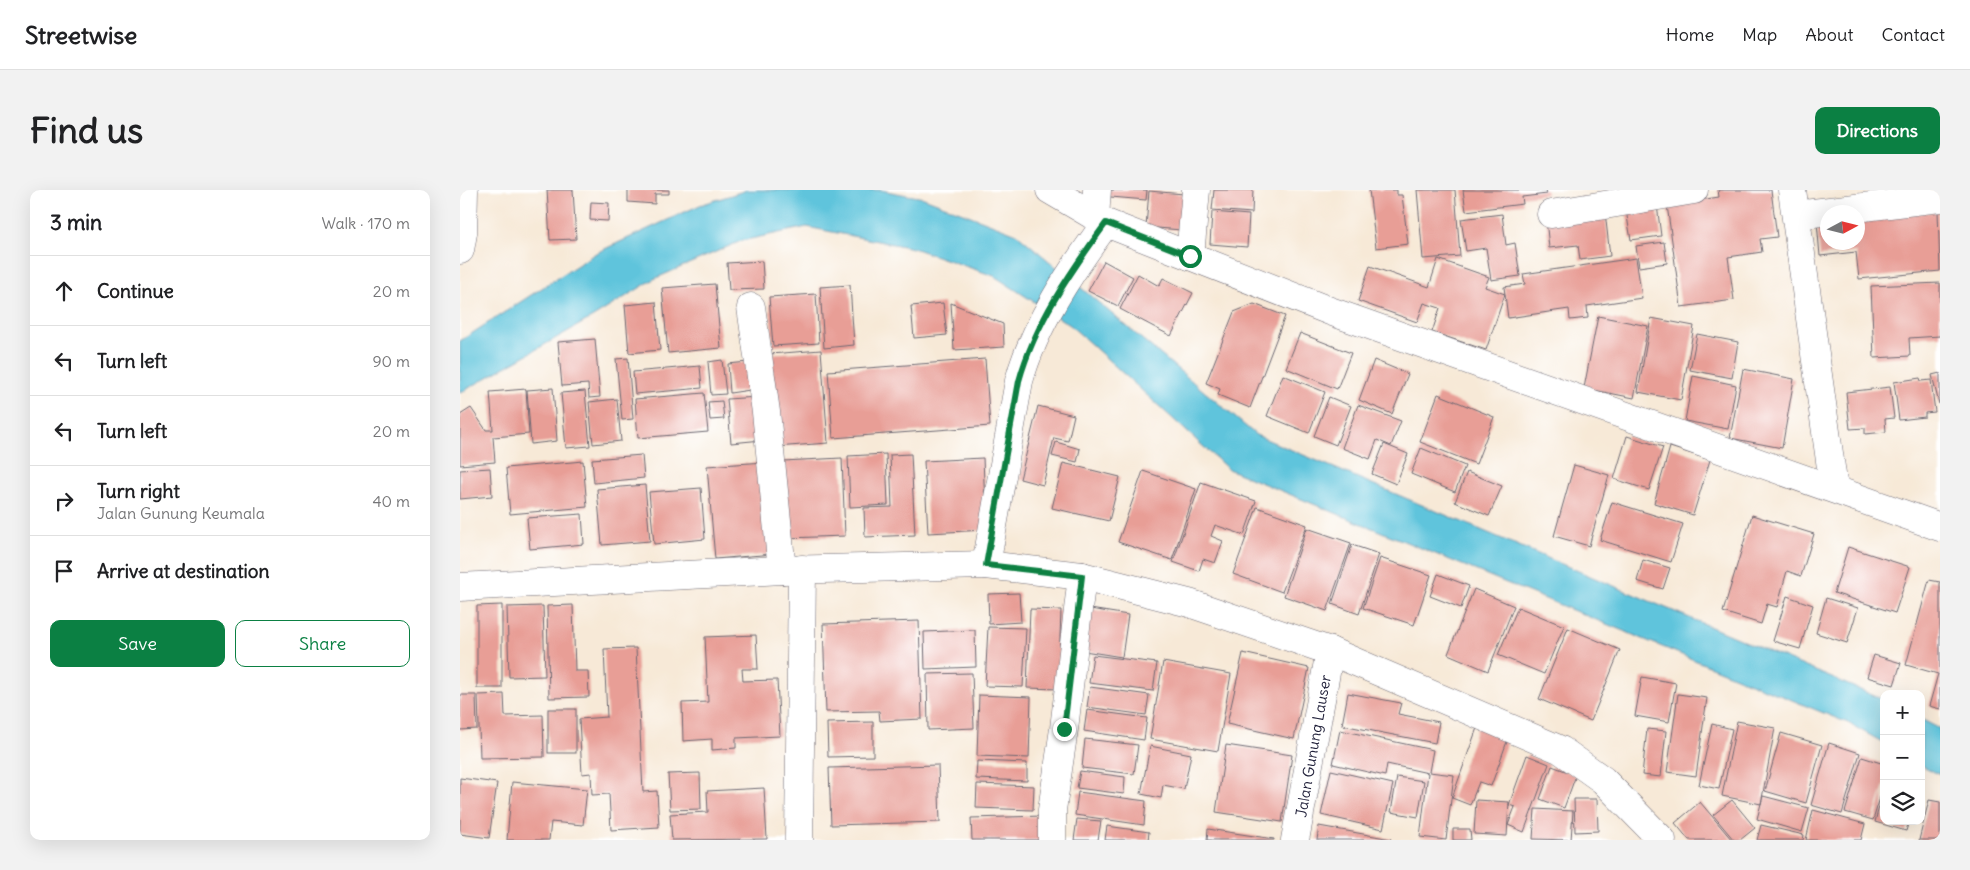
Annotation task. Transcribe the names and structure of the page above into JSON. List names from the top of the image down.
{
  "streets": {
    "street": ["Jalan Gunung Lauser"]
  },
  "north": "right",
  "page": {
    "header": "Streetwise",
    "nav": [
      "Home",
      "Map",
      "About",
      "Contact"
    ],
    "buttons": [
      "Directions",
      ["Save", "Share"]
    ],
    "title": "Find us",
    "heading": ["3 min", "Walk · 170 m"],
    "list": [
      ["Continue", "20 m"],
      ["Turn left", "90 m"],
      ["Turn left", "20 m"],
      ["Turn right", "Jalan Gunung Keumala", "40 m"],
      "Arrive at destination"
    ],
    "map_buttons": ["+", "−"]
  }
}
